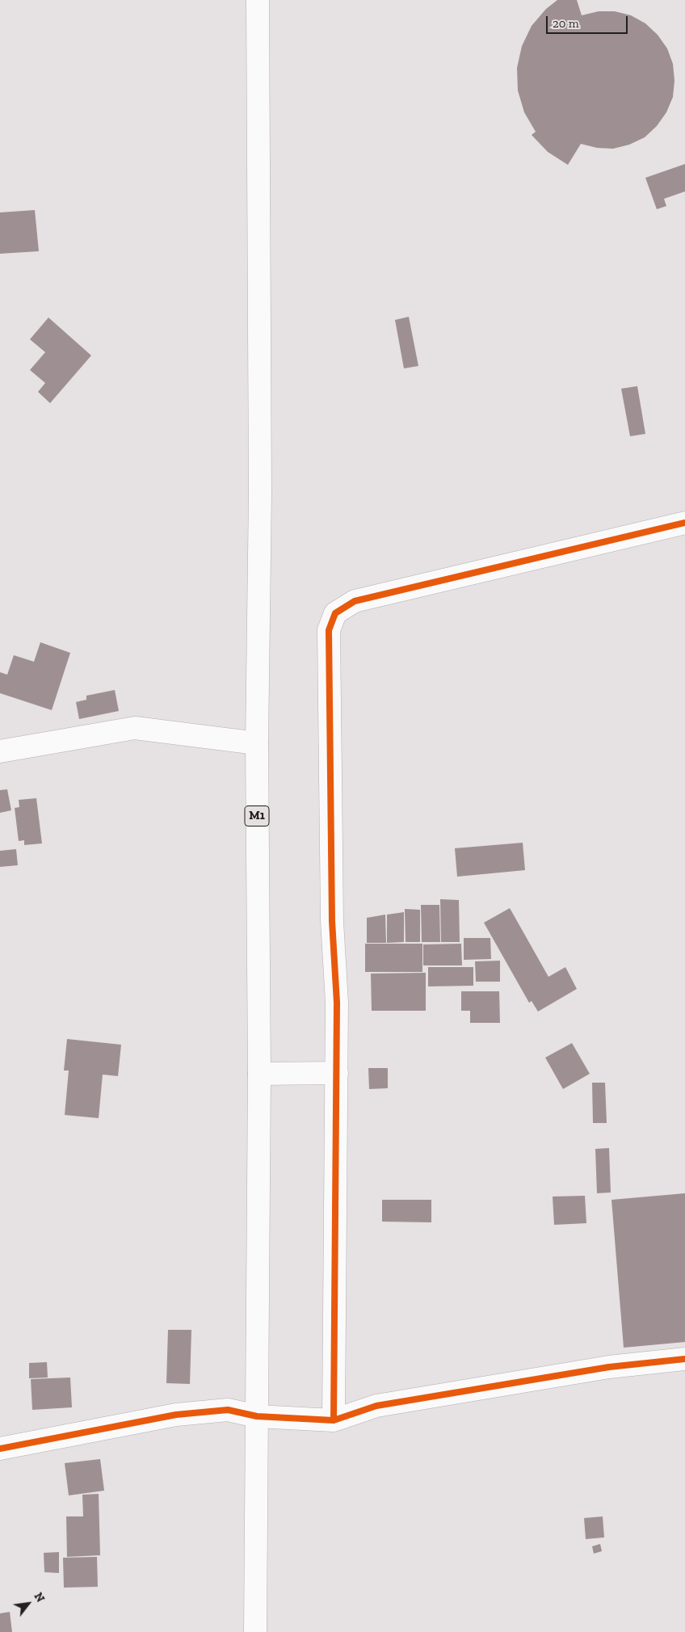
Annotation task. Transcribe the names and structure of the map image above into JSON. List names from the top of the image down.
{
  "streets": {
    "main road": ["M1"]
  },
  "scale_bar": "20 m",
  "north": "top right"
}
